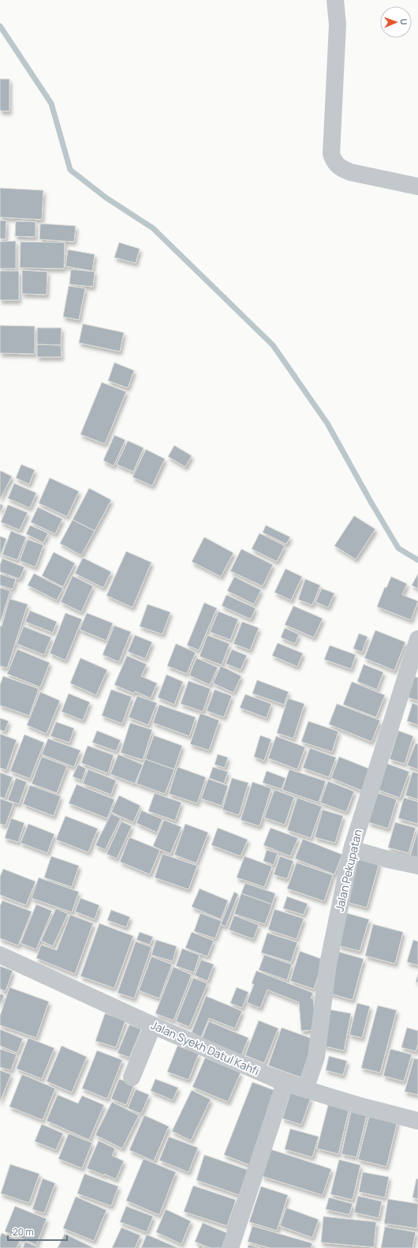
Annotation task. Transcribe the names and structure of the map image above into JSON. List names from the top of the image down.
{
  "streets": {
    "street": ["Jalan Pekupatan", "Jalan Syekh Datul Kahfi"]
  },
  "crossings": [
    ["Jalan Pekupatan", "Jalan Syekh Datul Kahfi"]
  ],
  "scale_bar": "20 m",
  "north": "right"
}
